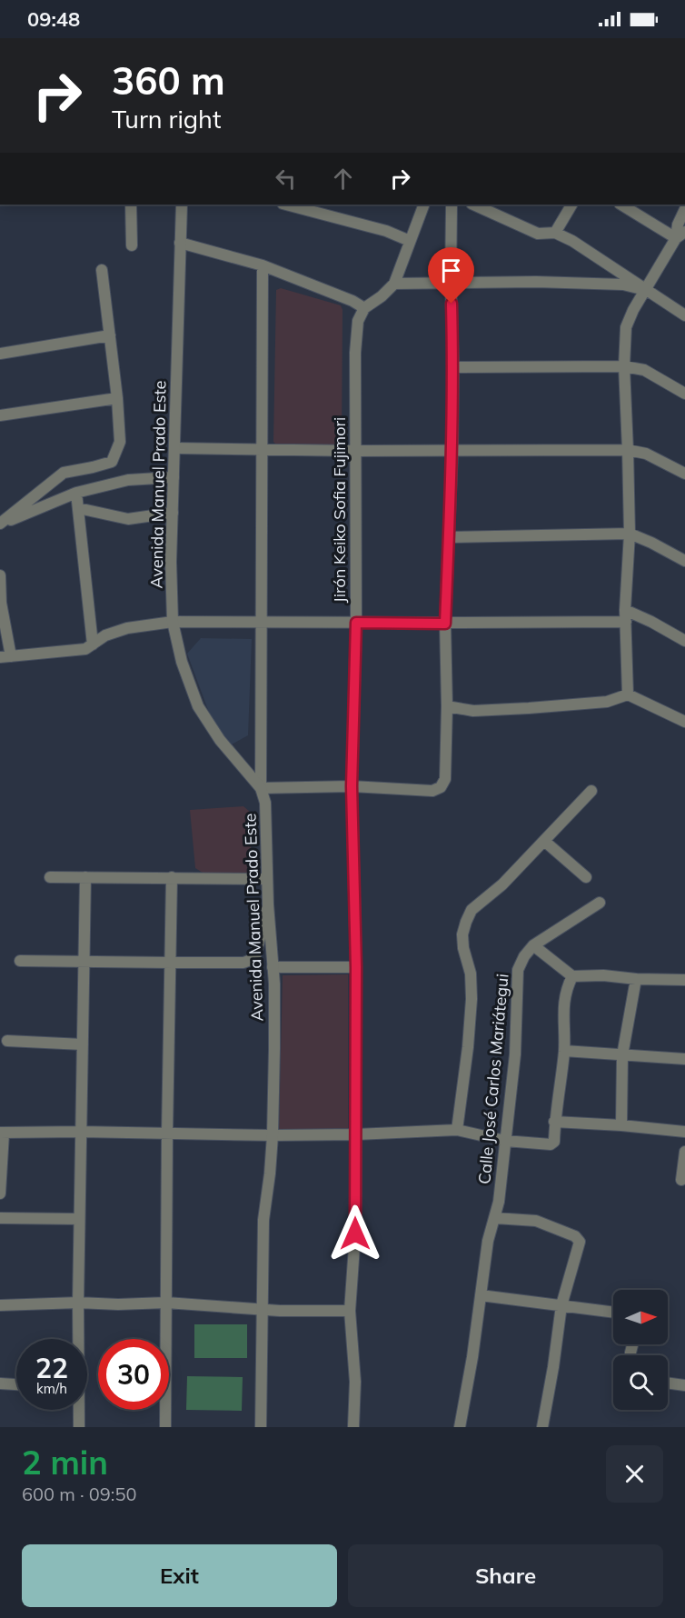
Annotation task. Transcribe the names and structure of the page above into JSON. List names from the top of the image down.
{
  "streets": {
    "street": ["Avenida Manuel Prado Este", "Jirón Keiko Sofia Fujimori", "Calle José Carlos Mariátegui"]
  },
  "north": "right",
  "page": {
    "status": "09:48",
    "turn": ["360 m", "Turn right"],
    "speed": "22 km/h",
    "limit": "30",
    "heading": ["2 min", "600 m · 09:50"],
    "buttons": ["Exit", "Share"]
  }
}
